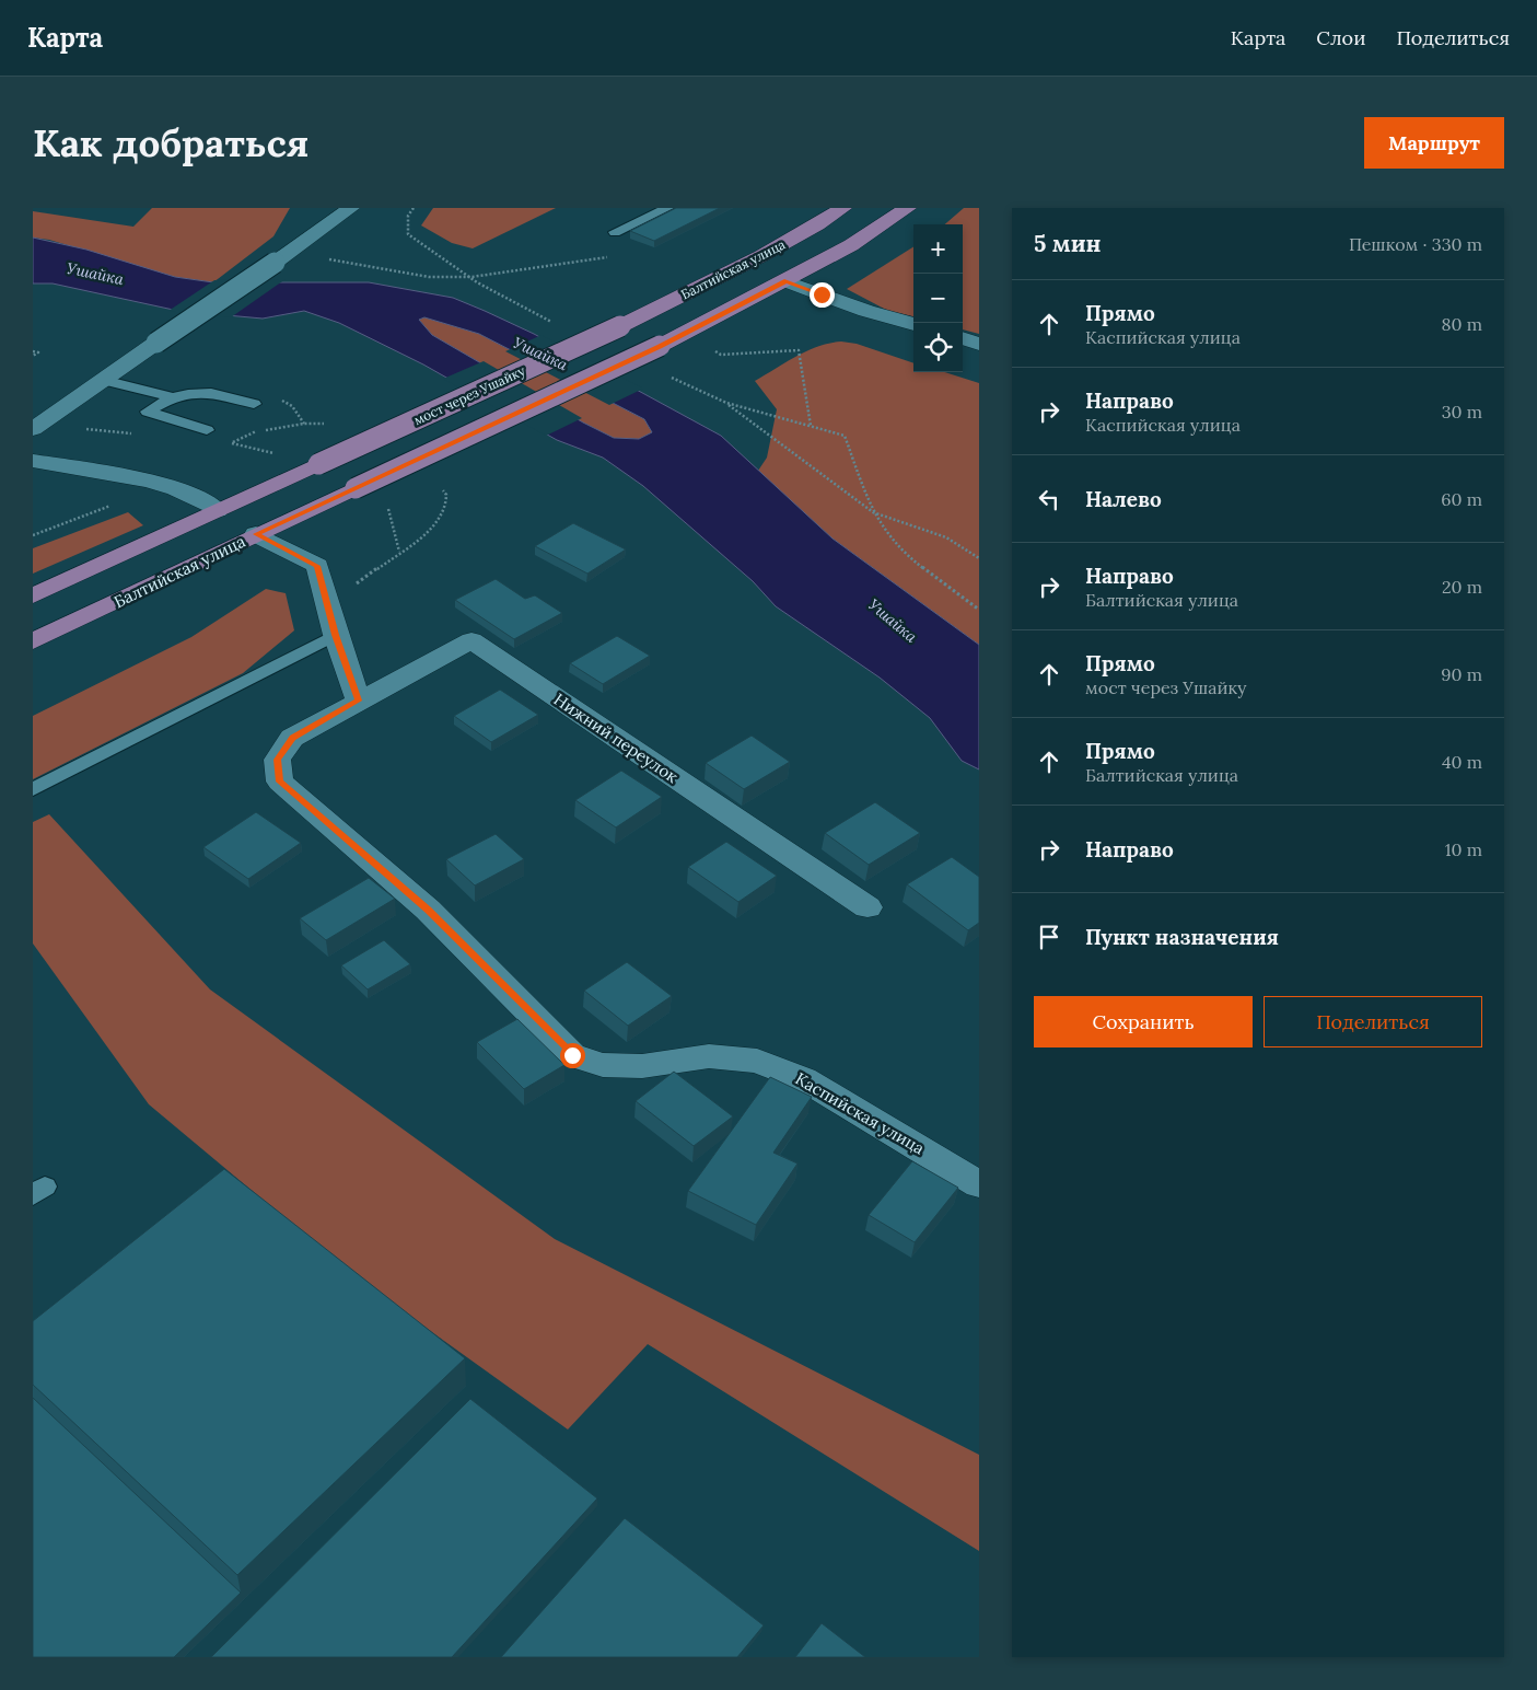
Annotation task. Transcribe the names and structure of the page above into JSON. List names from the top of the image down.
{
  "streets": {
    "main road": ["Балтийская улица", "мост через Ушайку"],
    "street": ["Нижний переулок", "Каспийская улица"]
  },
  "crossings": [
    ["Балтийская улица", "мост через Ушайку"],
    ["Нижний переулок", "Каспийская улица"]
  ],
  "water": ["Ушайка"],
  "page": {
    "header": "Карта",
    "nav": ["Карта", "Слои", "Поделиться"],
    "buttons": [
      "Маршрут",
      ["Сохранить", "Поделиться"]
    ],
    "title": "Как добраться",
    "heading": ["5 мин", "Пешком · 330 m"],
    "map_buttons": ["+", "−"],
    "list": [
      ["Прямо", "Каспийская улица", "80 m"],
      ["Направо", "Каспийская улица", "30 m"],
      ["Налево", "60 m"],
      ["Направо", "Балтийская улица", "20 m"],
      ["Прямо", "мост через Ушайку", "90 m"],
      ["Прямо", "Балтийская улица", "40 m"],
      ["Направо", "10 m"],
      "Пункт назначения"
    ]
  }
}
